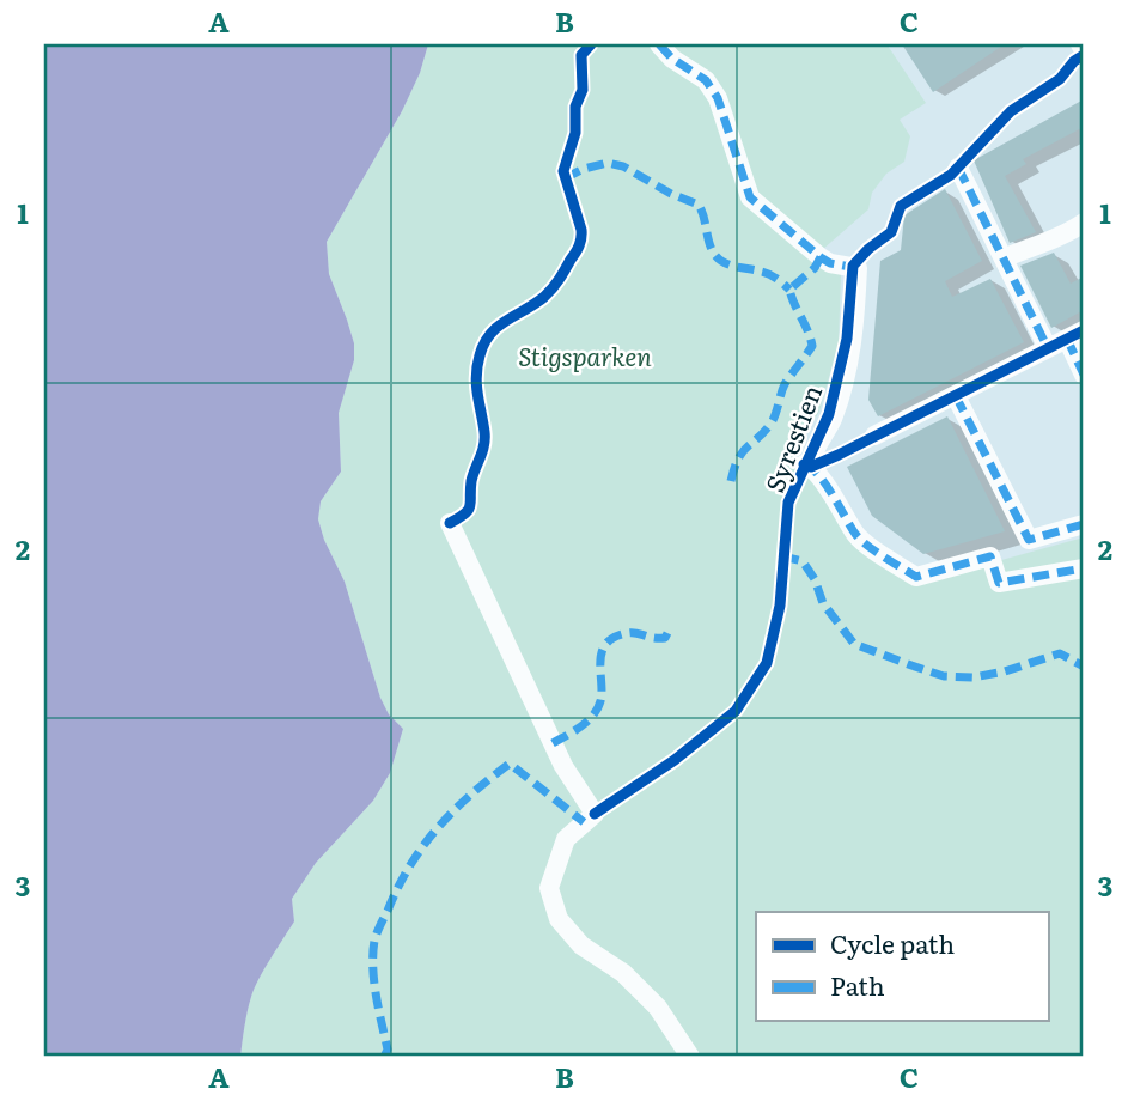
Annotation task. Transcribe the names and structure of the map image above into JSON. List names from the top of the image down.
{
  "streets": {
    "cycle path": ["Syrestien"]
  },
  "parks": ["Stigsparken"],
  "legend": ["Cycle path", "Path"],
  "grid": {
    "columns": ["A", "B", "C"],
    "rows": ["1", "2", "3"]
  }
}
